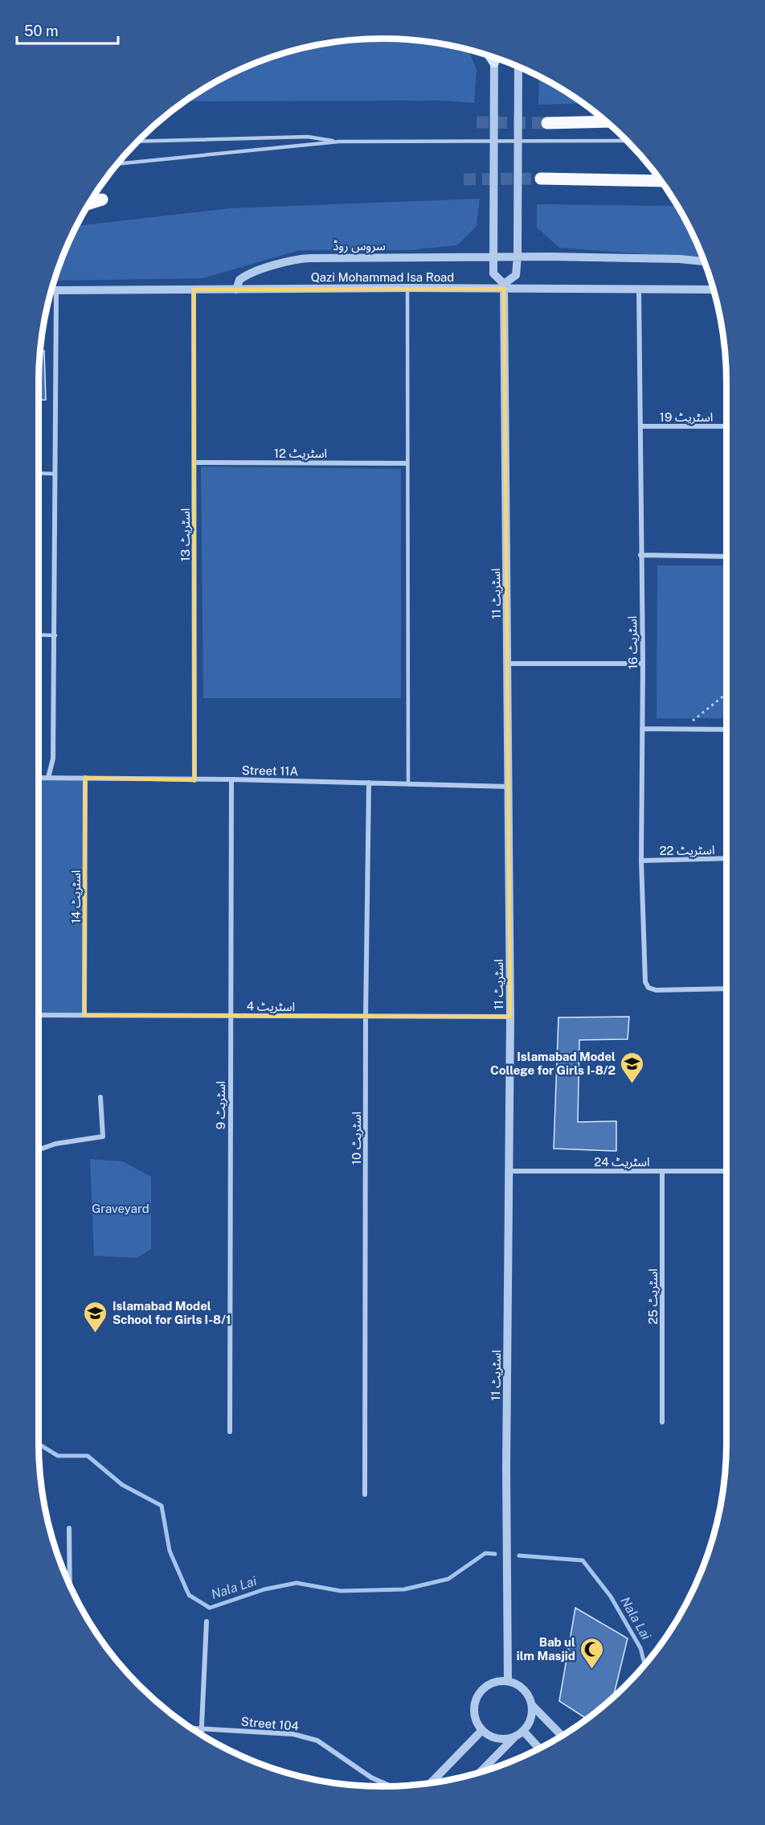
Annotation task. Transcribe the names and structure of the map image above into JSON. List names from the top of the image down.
{
  "streets": {
    "street": [
      "سروس روڈ",
      "Qazi Mohammad Isa Road",
      "اسٹریٹ 19",
      "اسٹریٹ 12",
      "اسٹریٹ 13",
      "اسٹریٹ 11",
      "اسٹریٹ 16",
      "Street 11A",
      "اسٹریٹ 22",
      "اسٹریٹ 14",
      "اسٹریٹ 4",
      "اسٹریٹ 9",
      "اسٹریٹ 10",
      "اسٹریٹ 24",
      "اسٹریٹ 25",
      "Street 104"
    ]
  },
  "crossings": [
    ["سروس روڈ", "Qazi Mohammad Isa Road"],
    ["Qazi Mohammad Isa Road", "اسٹریٹ 13"],
    ["Qazi Mohammad Isa Road", "اسٹریٹ 11"],
    ["Qazi Mohammad Isa Road", "اسٹریٹ 16"],
    ["اسٹریٹ 19", "اسٹریٹ 16"],
    ["اسٹریٹ 12", "اسٹریٹ 13"],
    ["اسٹریٹ 13", "Street 11A"],
    ["اسٹریٹ 11", "Street 11A"],
    ["اسٹریٹ 11", "اسٹریٹ 4"],
    ["اسٹریٹ 11", "اسٹریٹ 24"],
    ["اسٹریٹ 16", "اسٹریٹ 22"],
    ["Street 11A", "اسٹریٹ 14"],
    ["Street 11A", "اسٹریٹ 9"],
    ["Street 11A", "اسٹریٹ 10"],
    ["اسٹریٹ 14", "اسٹریٹ 4"],
    ["اسٹریٹ 4", "اسٹریٹ 9"],
    ["اسٹریٹ 4", "اسٹریٹ 10"],
    ["اسٹریٹ 24", "اسٹریٹ 25"]
  ],
  "water": ["Nala Lai"],
  "parks": ["Graveyard"],
  "places": {
    "school or university": ["Islamabad Model College for Girls I-8/2", "Islamabad Model School for Girls I-8/1"],
    "mosque": ["Bab ul ilm Masjid"]
  },
  "scale_bar": "50 m"
}
